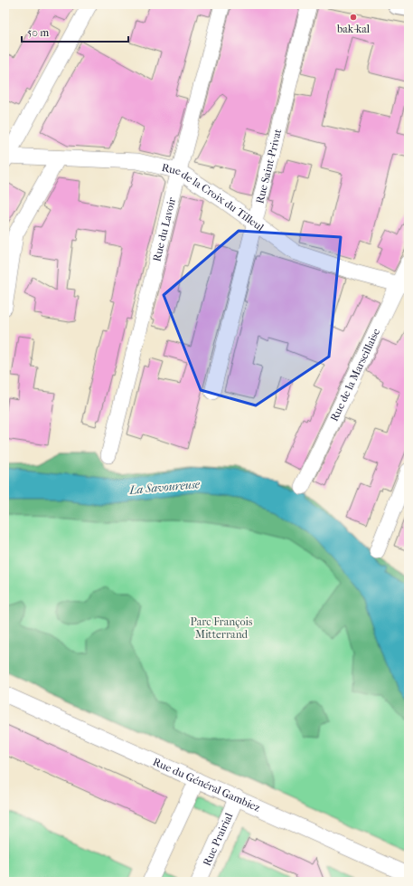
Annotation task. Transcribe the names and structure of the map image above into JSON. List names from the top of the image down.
{
  "streets": {
    "street": [
      "Rue Saint-Privat",
      "Rue de la Croix du Tilleul",
      "Rue du Lavoir",
      "Rue de la Marseillaise",
      "Rue du Général Gambiez",
      "Rue Prairial"
    ]
  },
  "crossings": [
    ["Rue Saint-Privat", "Rue de la Croix du Tilleul"],
    ["Rue de la Croix du Tilleul", "Rue du Lavoir"],
    ["Rue de la Croix du Tilleul", "Rue de la Marseillaise"],
    ["Rue du Général Gambiez", "Rue Prairial"]
  ],
  "water": ["La Savoureuse"],
  "parks": ["Parc François Mitterrand"],
  "places": ["bak-kal"],
  "scale_bar": "50 m"
}
